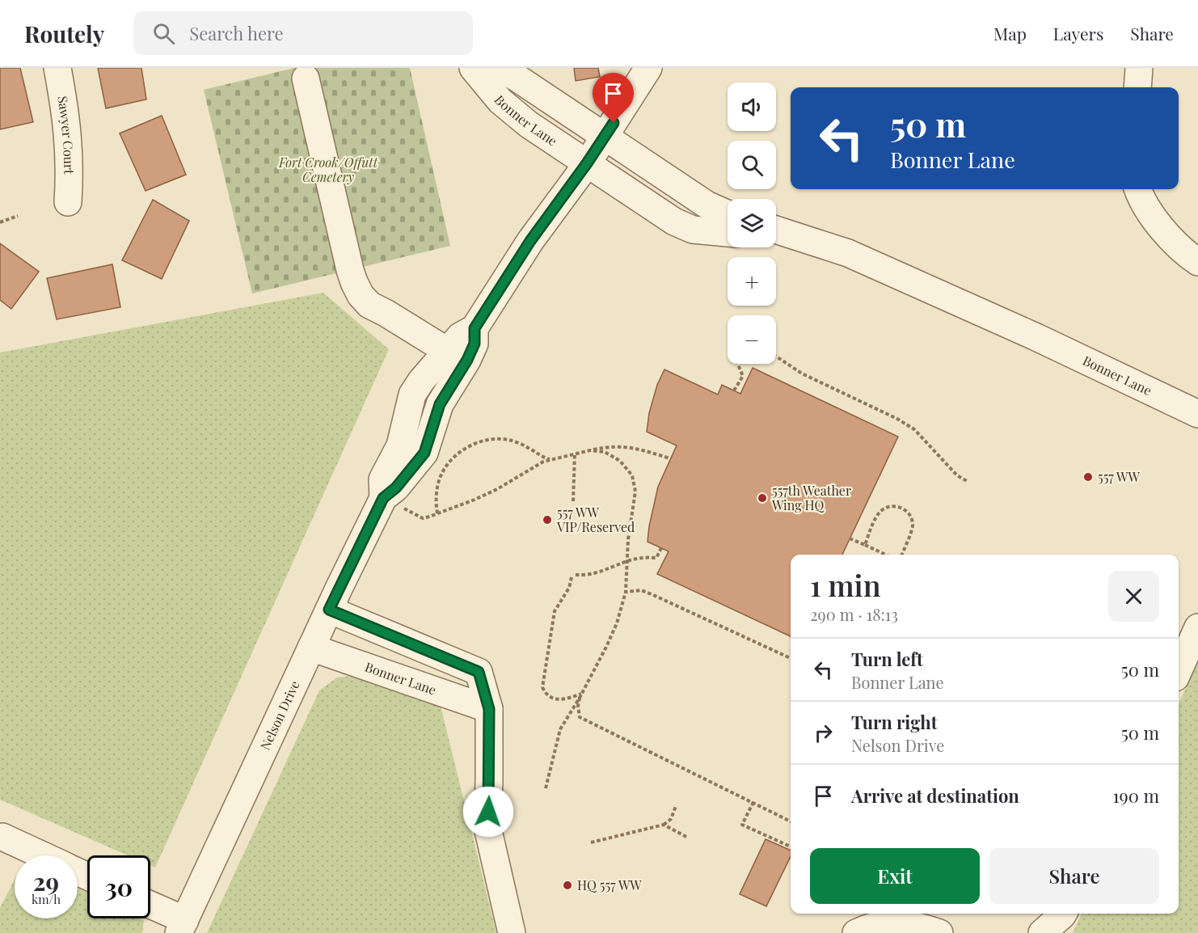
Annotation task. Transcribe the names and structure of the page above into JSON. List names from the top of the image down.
{
  "streets": {
    "street": ["Bonner Lane", "Sawyer Court", "Nelson Drive"]
  },
  "crossings": [
    ["Bonner Lane", "Nelson Drive"]
  ],
  "parks": ["Fort Crook/Offutt Cemetery"],
  "places": [
    "557 WW",
    "557th Weather Wing HQ",
    "557 WW VIP/Reserved",
    "HQ 557 WW"
  ],
  "page": {
    "header": "Routely",
    "search": "Search here",
    "nav": ["Map", "Layers", "Share"],
    "map_buttons": ["+", "−"],
    "turn": ["50 m", "Bonner Lane"],
    "heading": ["1 min", "290 m · 18:13"],
    "list": [
      {
        "name": "Turn left",
        "note": "Bonner Lane",
        "value": "50 m"
      },
      {
        "name": "Turn right",
        "note": "Nelson Drive",
        "value": "50 m"
      },
      {
        "name": "Arrive at destination",
        "value": "190 m"
      }
    ],
    "buttons": ["Exit", "Share"],
    "speed": "29 km/h",
    "limit": "30"
  }
}
